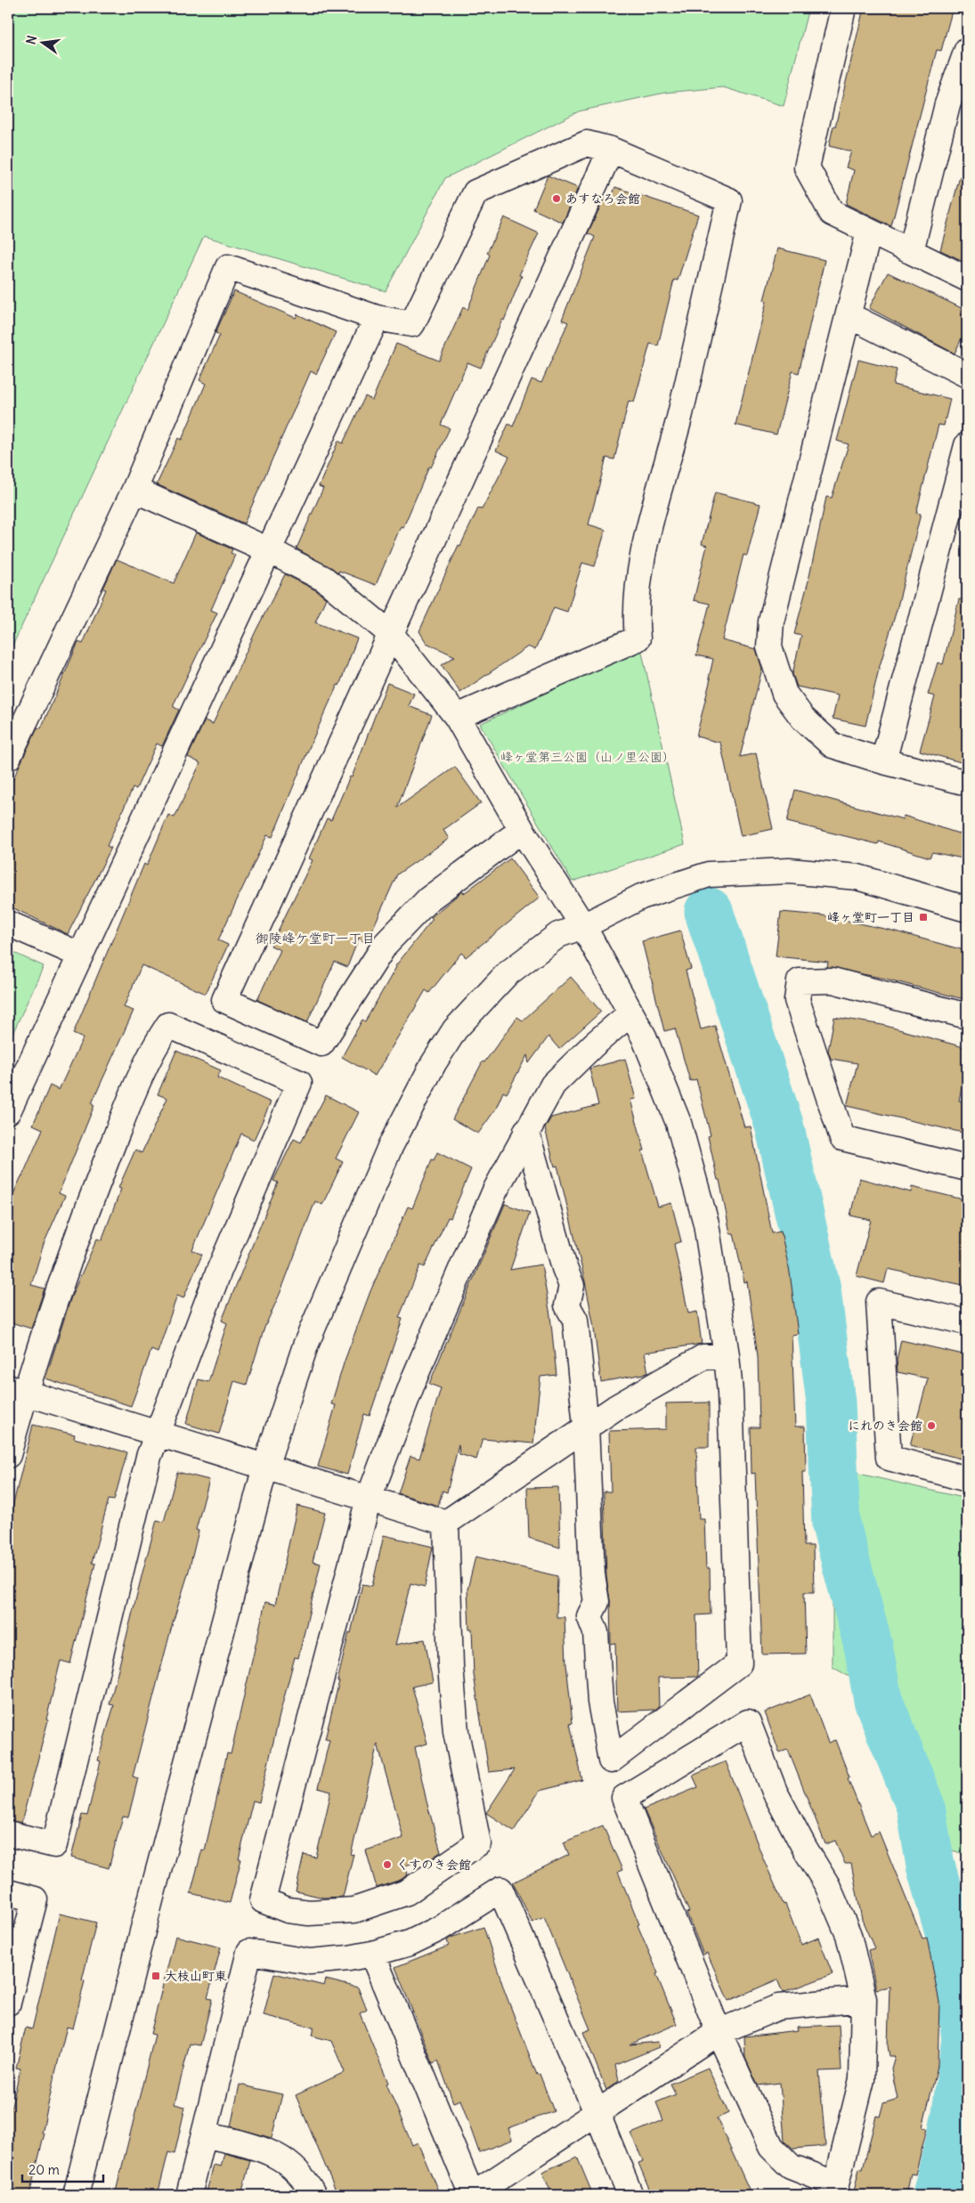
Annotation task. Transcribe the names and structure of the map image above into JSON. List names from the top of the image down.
{
  "districts": ["御陵峰ケ堂町一丁目"],
  "parks": ["峰ヶ堂第三公園（山ノ里公園）"],
  "places": {
    "other": ["あすなろ会館", "にれのき会館", "くすのき会館"],
    "transit": ["峰ヶ堂町一丁目", "大枝山町東"]
  },
  "scale_bar": "20 m",
  "north": "left"
}
